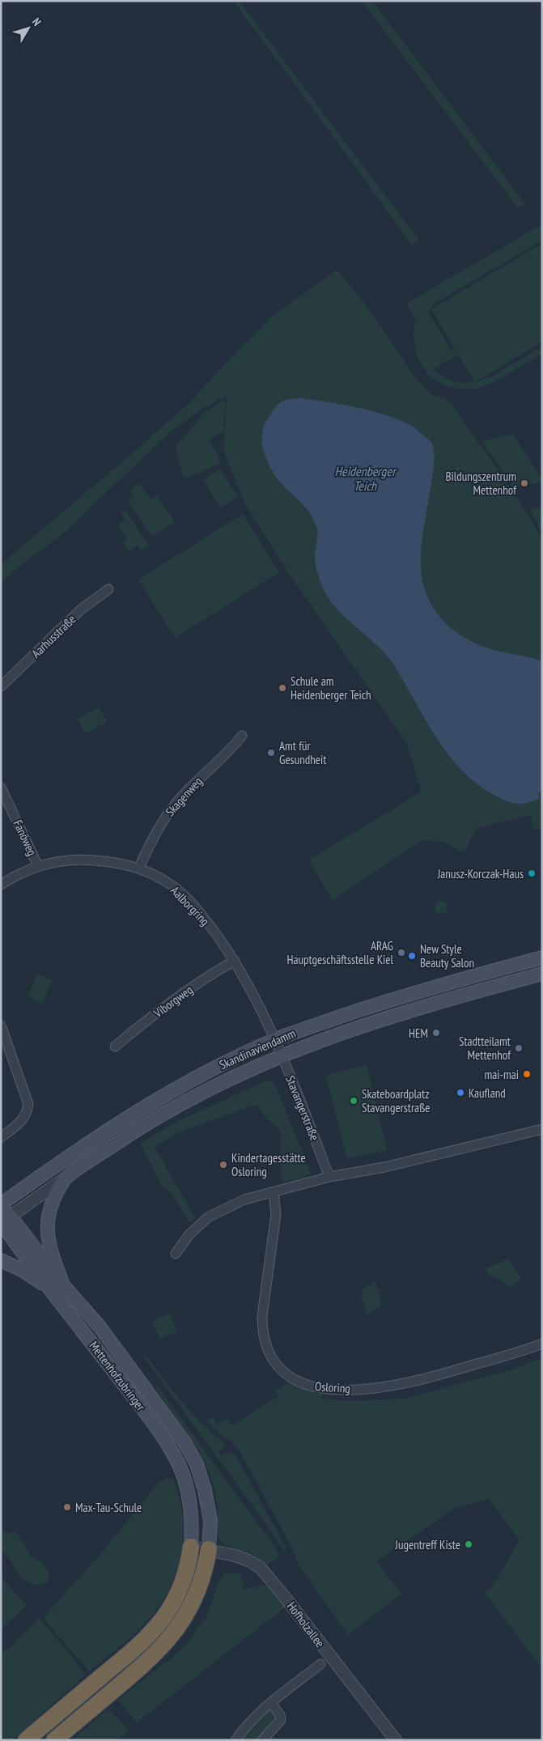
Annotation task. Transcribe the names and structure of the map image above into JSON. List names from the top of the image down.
{
  "streets": {
    "main road": ["Skandinaviendamm", "Mettenhofzubringer"],
    "street": [
      "Aarhusstraße",
      "Skagenweg",
      "Fanöweg",
      "Aalborgring",
      "Viborgweg",
      "Stavangerstraße",
      "Osloring",
      "Hofholzallee"
    ]
  },
  "crossings": [
    ["Skagenweg", "Aalborgring"],
    ["Fanöweg", "Aalborgring"],
    ["Aalborgring", "Viborgweg"],
    ["Aalborgring", "Skandinaviendamm"],
    ["Aalborgring", "Stavangerstraße"],
    ["Skandinaviendamm", "Stavangerstraße"],
    ["Skandinaviendamm", "Mettenhofzubringer"],
    ["Mettenhofzubringer", "Hofholzallee"]
  ],
  "water": ["Heidenberger Teich"],
  "places": [
    "Bildungszentrum Mettenhof",
    "Schule am Heidenberger Teich",
    "Amt für Gesundheit",
    "Janusz-Korczak-Haus",
    "ARAG Hauptgeschäftsstelle Kiel",
    "New Style Beauty Salon",
    "HEM",
    "Stadtteilamt Mettenhof",
    "mai-mai",
    "Kaufland",
    "Skateboardplatz Stavangerstraße",
    "Kindertagesstätte Osloring",
    "Max-Tau-Schule",
    "Jugentreff Kiste"
  ],
  "north": "top right"
}
